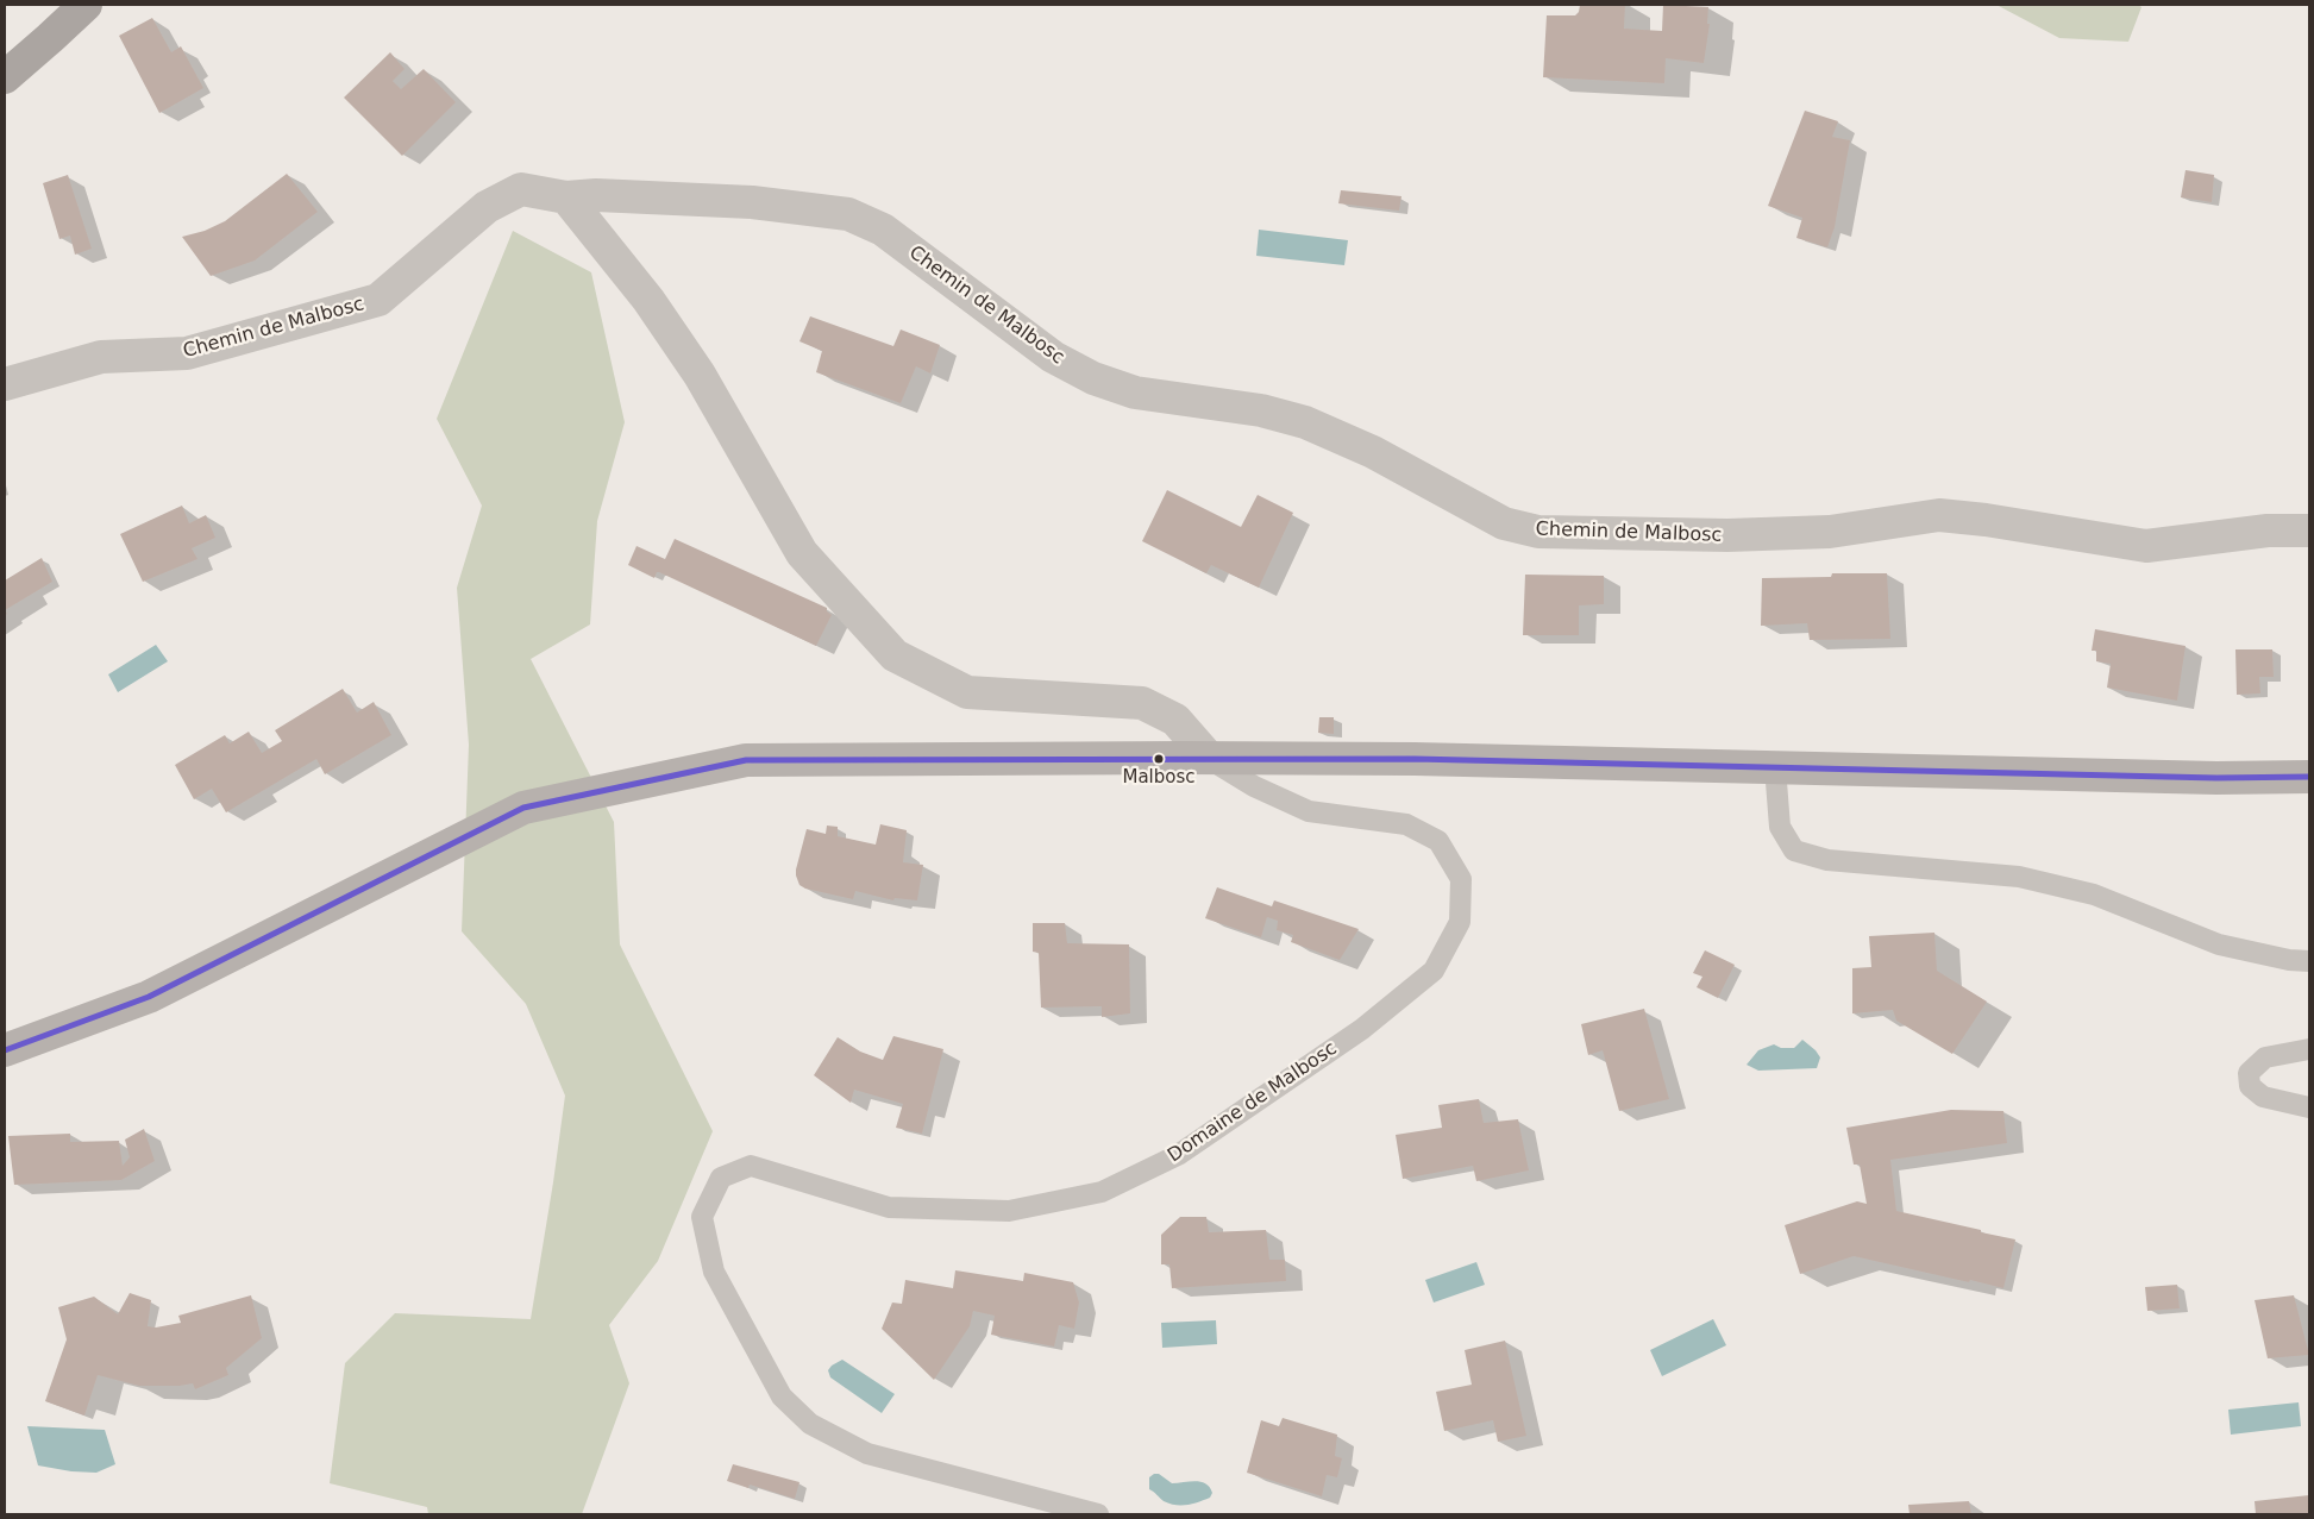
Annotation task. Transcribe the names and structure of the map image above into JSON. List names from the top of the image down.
{
  "streets": {
    "street": ["Chemin de Malbosc"],
    "lane": ["Domaine de Malbosc"]
  },
  "places": ["Malbosc"]
}
